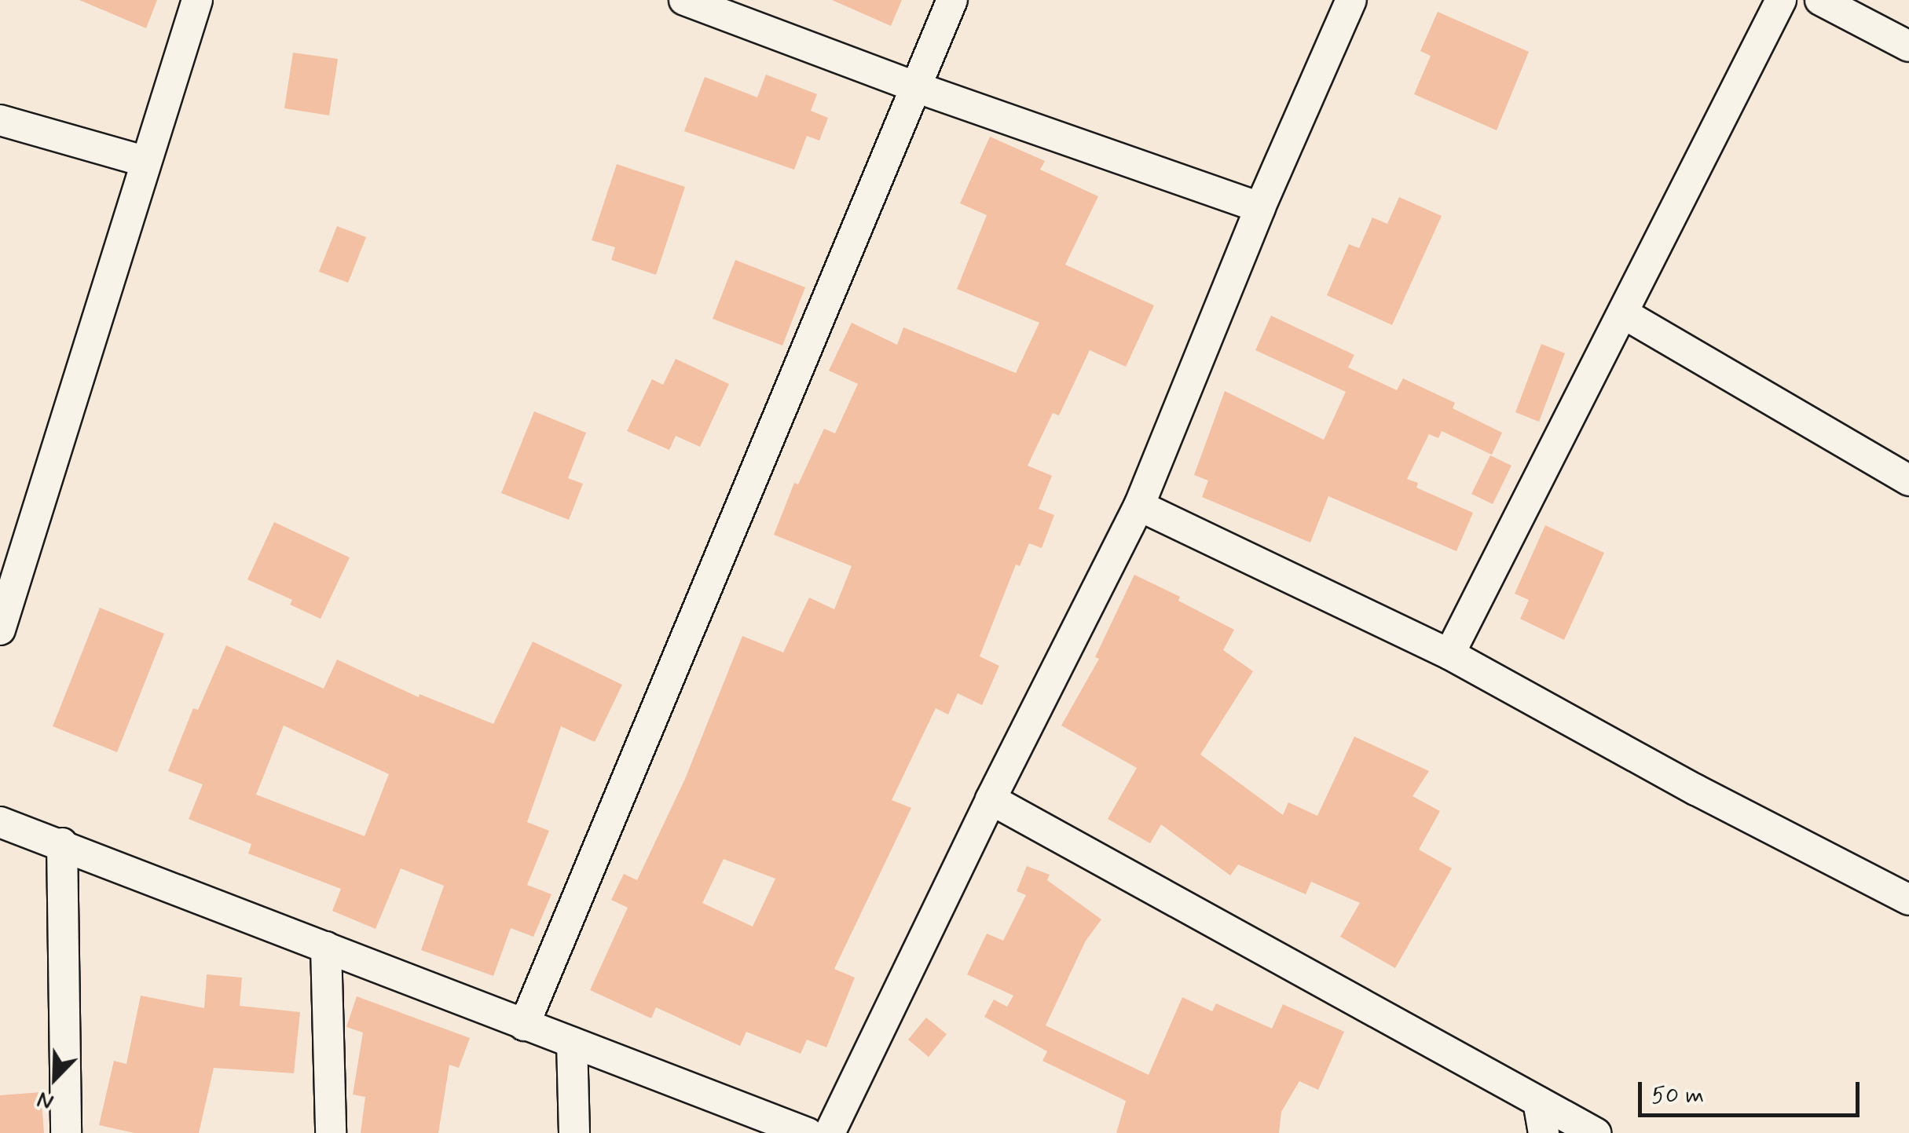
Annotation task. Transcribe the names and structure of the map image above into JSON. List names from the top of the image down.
{
  "scale_bar": "50 m",
  "north": "bottom left"
}
